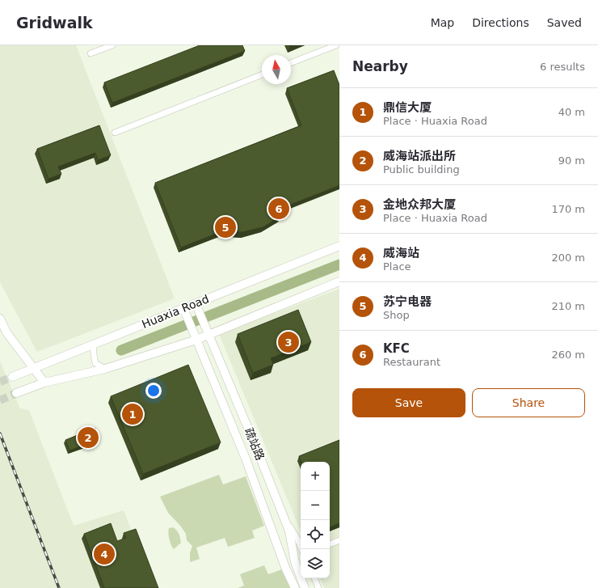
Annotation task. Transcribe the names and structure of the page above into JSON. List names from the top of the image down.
{
  "streets": {
    "main road": ["Huaxia Road", "疏站路"]
  },
  "crossings": [
    ["Huaxia Road", "疏站路"]
  ],
  "north": "top",
  "page": {
    "header": "Gridwalk",
    "nav": ["Map", "Directions", "Saved"],
    "heading": ["Nearby", "6 results"],
    "list": [
      {
        "mark": "1",
        "name": "鼎信大厦",
        "note": "Place · Huaxia Road",
        "value": "40 m"
      },
      {
        "mark": "2",
        "name": "威海站派出所",
        "note": "Public building",
        "value": "90 m"
      },
      {
        "mark": "3",
        "name": "金地众邦大厦",
        "note": "Place · Huaxia Road",
        "value": "170 m"
      },
      {
        "mark": "4",
        "name": "威海站",
        "note": "Place",
        "value": "200 m"
      },
      {
        "mark": "5",
        "name": "苏宁电器",
        "note": "Shop",
        "value": "210 m"
      },
      {
        "mark": "6",
        "name": "KFC",
        "note": "Restaurant",
        "value": "260 m"
      }
    ],
    "pins": [
      "6",
      "5",
      "3",
      "1",
      "2",
      "4"
    ],
    "buttons": ["Save", "Share"],
    "map_buttons": ["+", "−"]
  }
}
